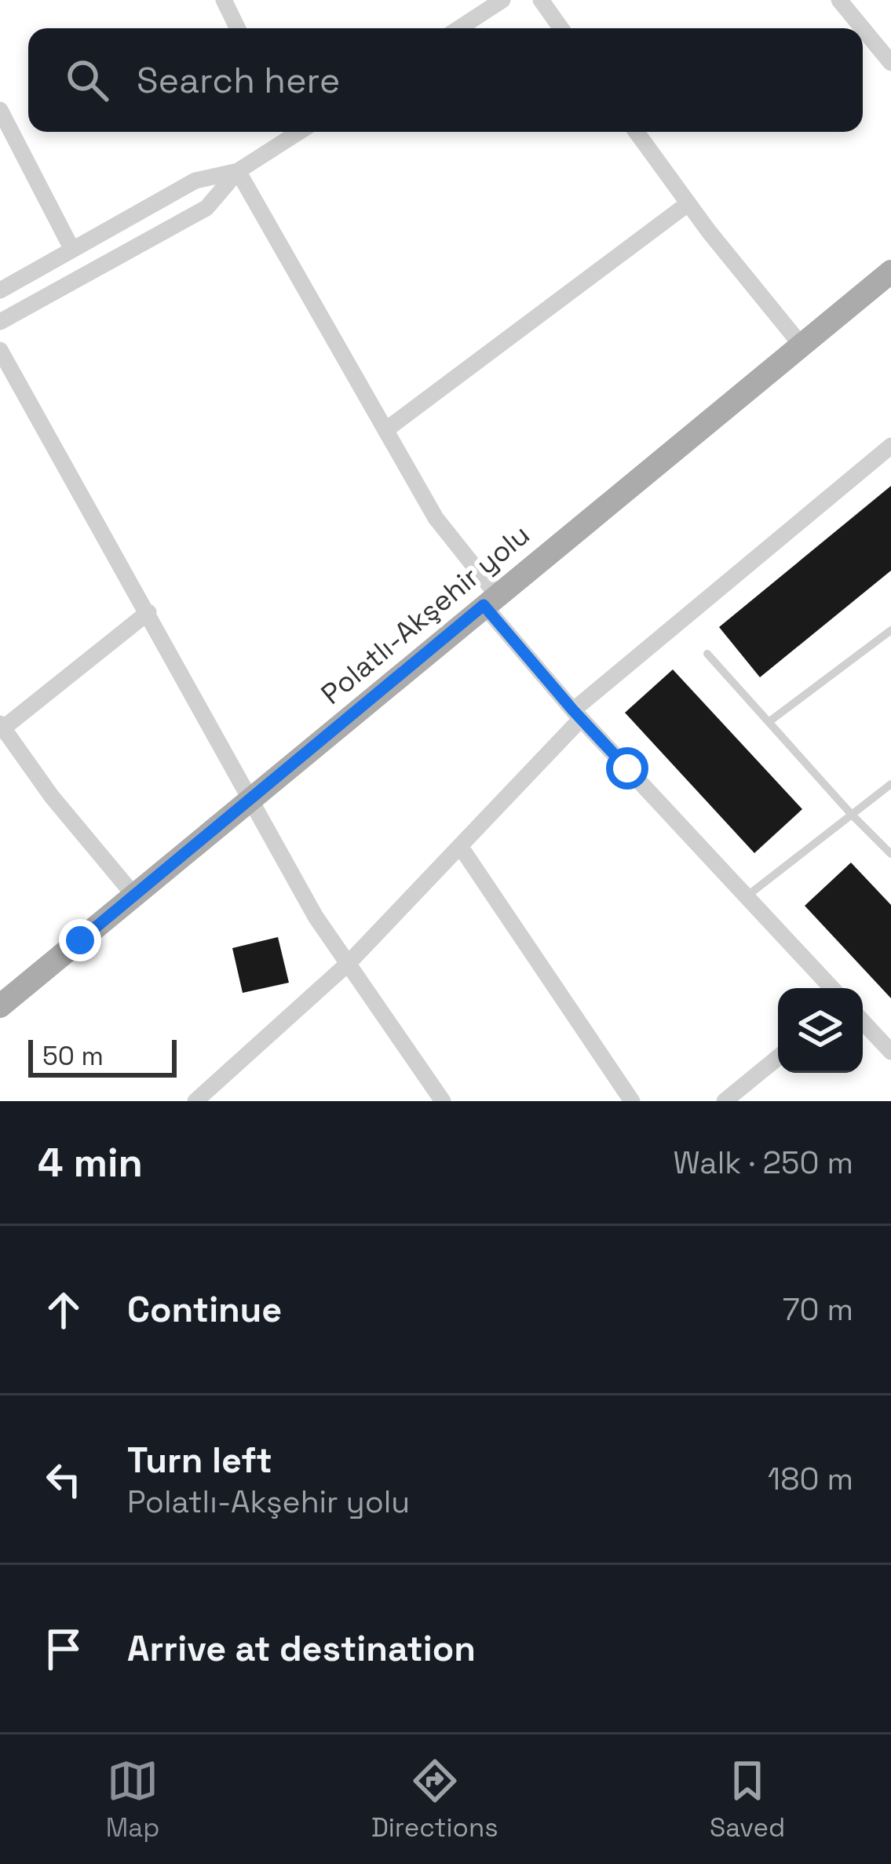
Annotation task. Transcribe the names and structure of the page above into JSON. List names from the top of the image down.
{
  "streets": {
    "main road": ["Polatlı-Akşehir yolu"]
  },
  "scale_bar": "50 m",
  "page": {
    "search": "Search here",
    "scale": "50 m",
    "heading": ["4 min", "Walk · 250 m"],
    "list": [
      ["Continue", "70 m"],
      ["Turn left", "Polatlı-Akşehir yolu", "180 m"],
      "Arrive at destination"
    ],
    "nav": ["Map", "Directions", "Saved"]
  }
}
